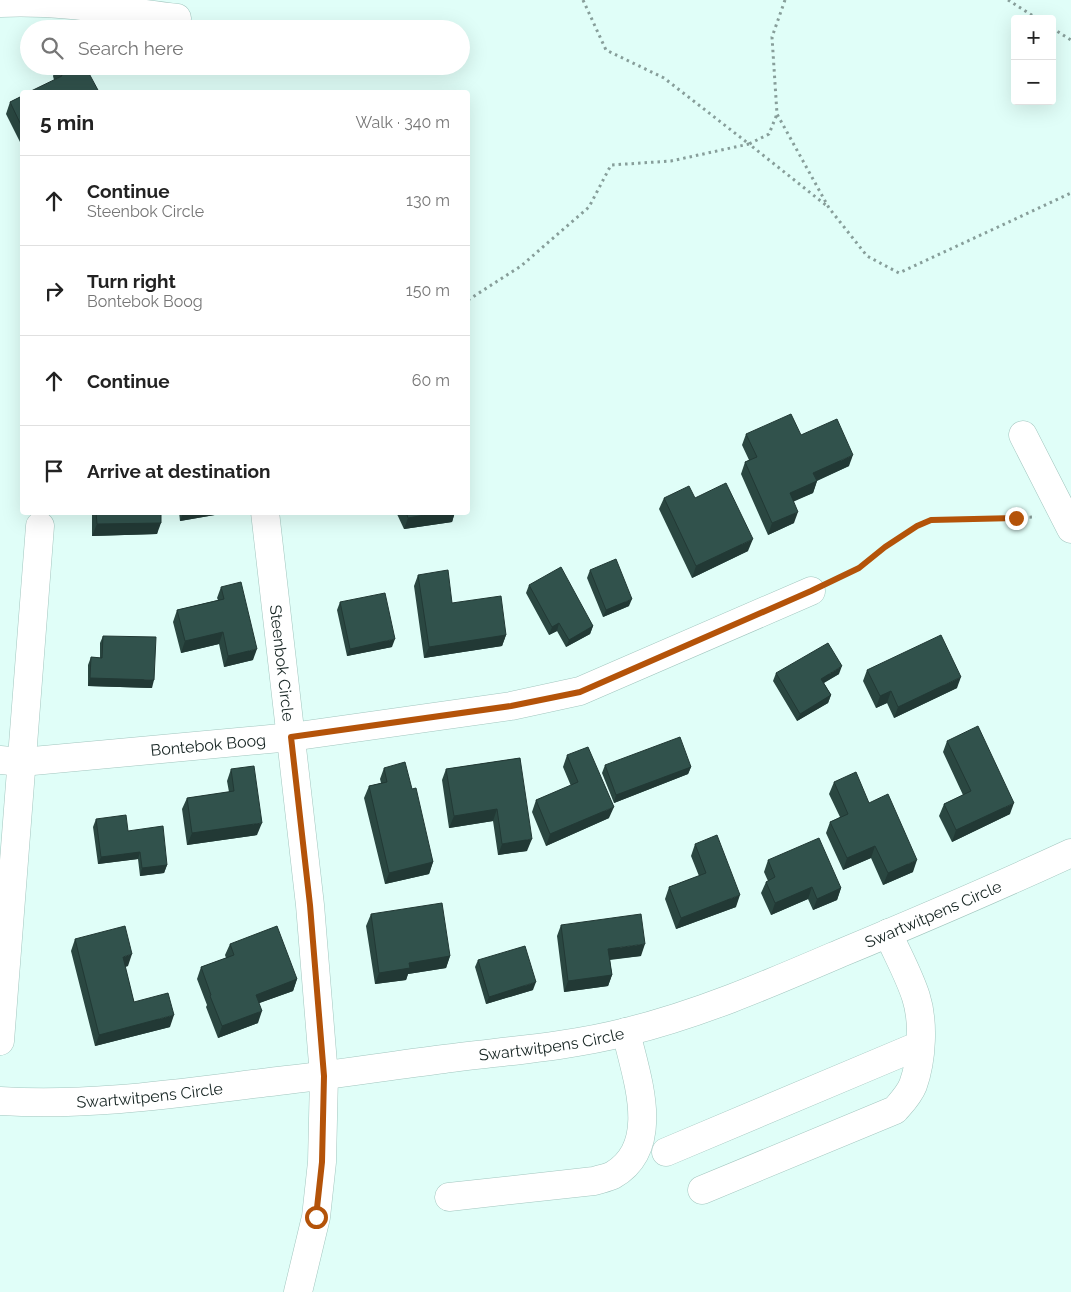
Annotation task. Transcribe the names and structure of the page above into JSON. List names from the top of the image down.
{
  "streets": {
    "street": ["Steenbok Circle", "Bontebok Boog", "Swartwitpens Circle"]
  },
  "crossings": [
    ["Steenbok Circle", "Bontebok Boog"],
    ["Steenbok Circle", "Swartwitpens Circle"]
  ],
  "page": {
    "map_buttons": ["+", "−"],
    "search": "Search here",
    "heading": ["5 min", "Walk · 340 m"],
    "list": [
      ["Continue", "Steenbok Circle", "130 m"],
      ["Turn right", "Bontebok Boog", "150 m"],
      ["Continue", "60 m"],
      "Arrive at destination"
    ]
  }
}
